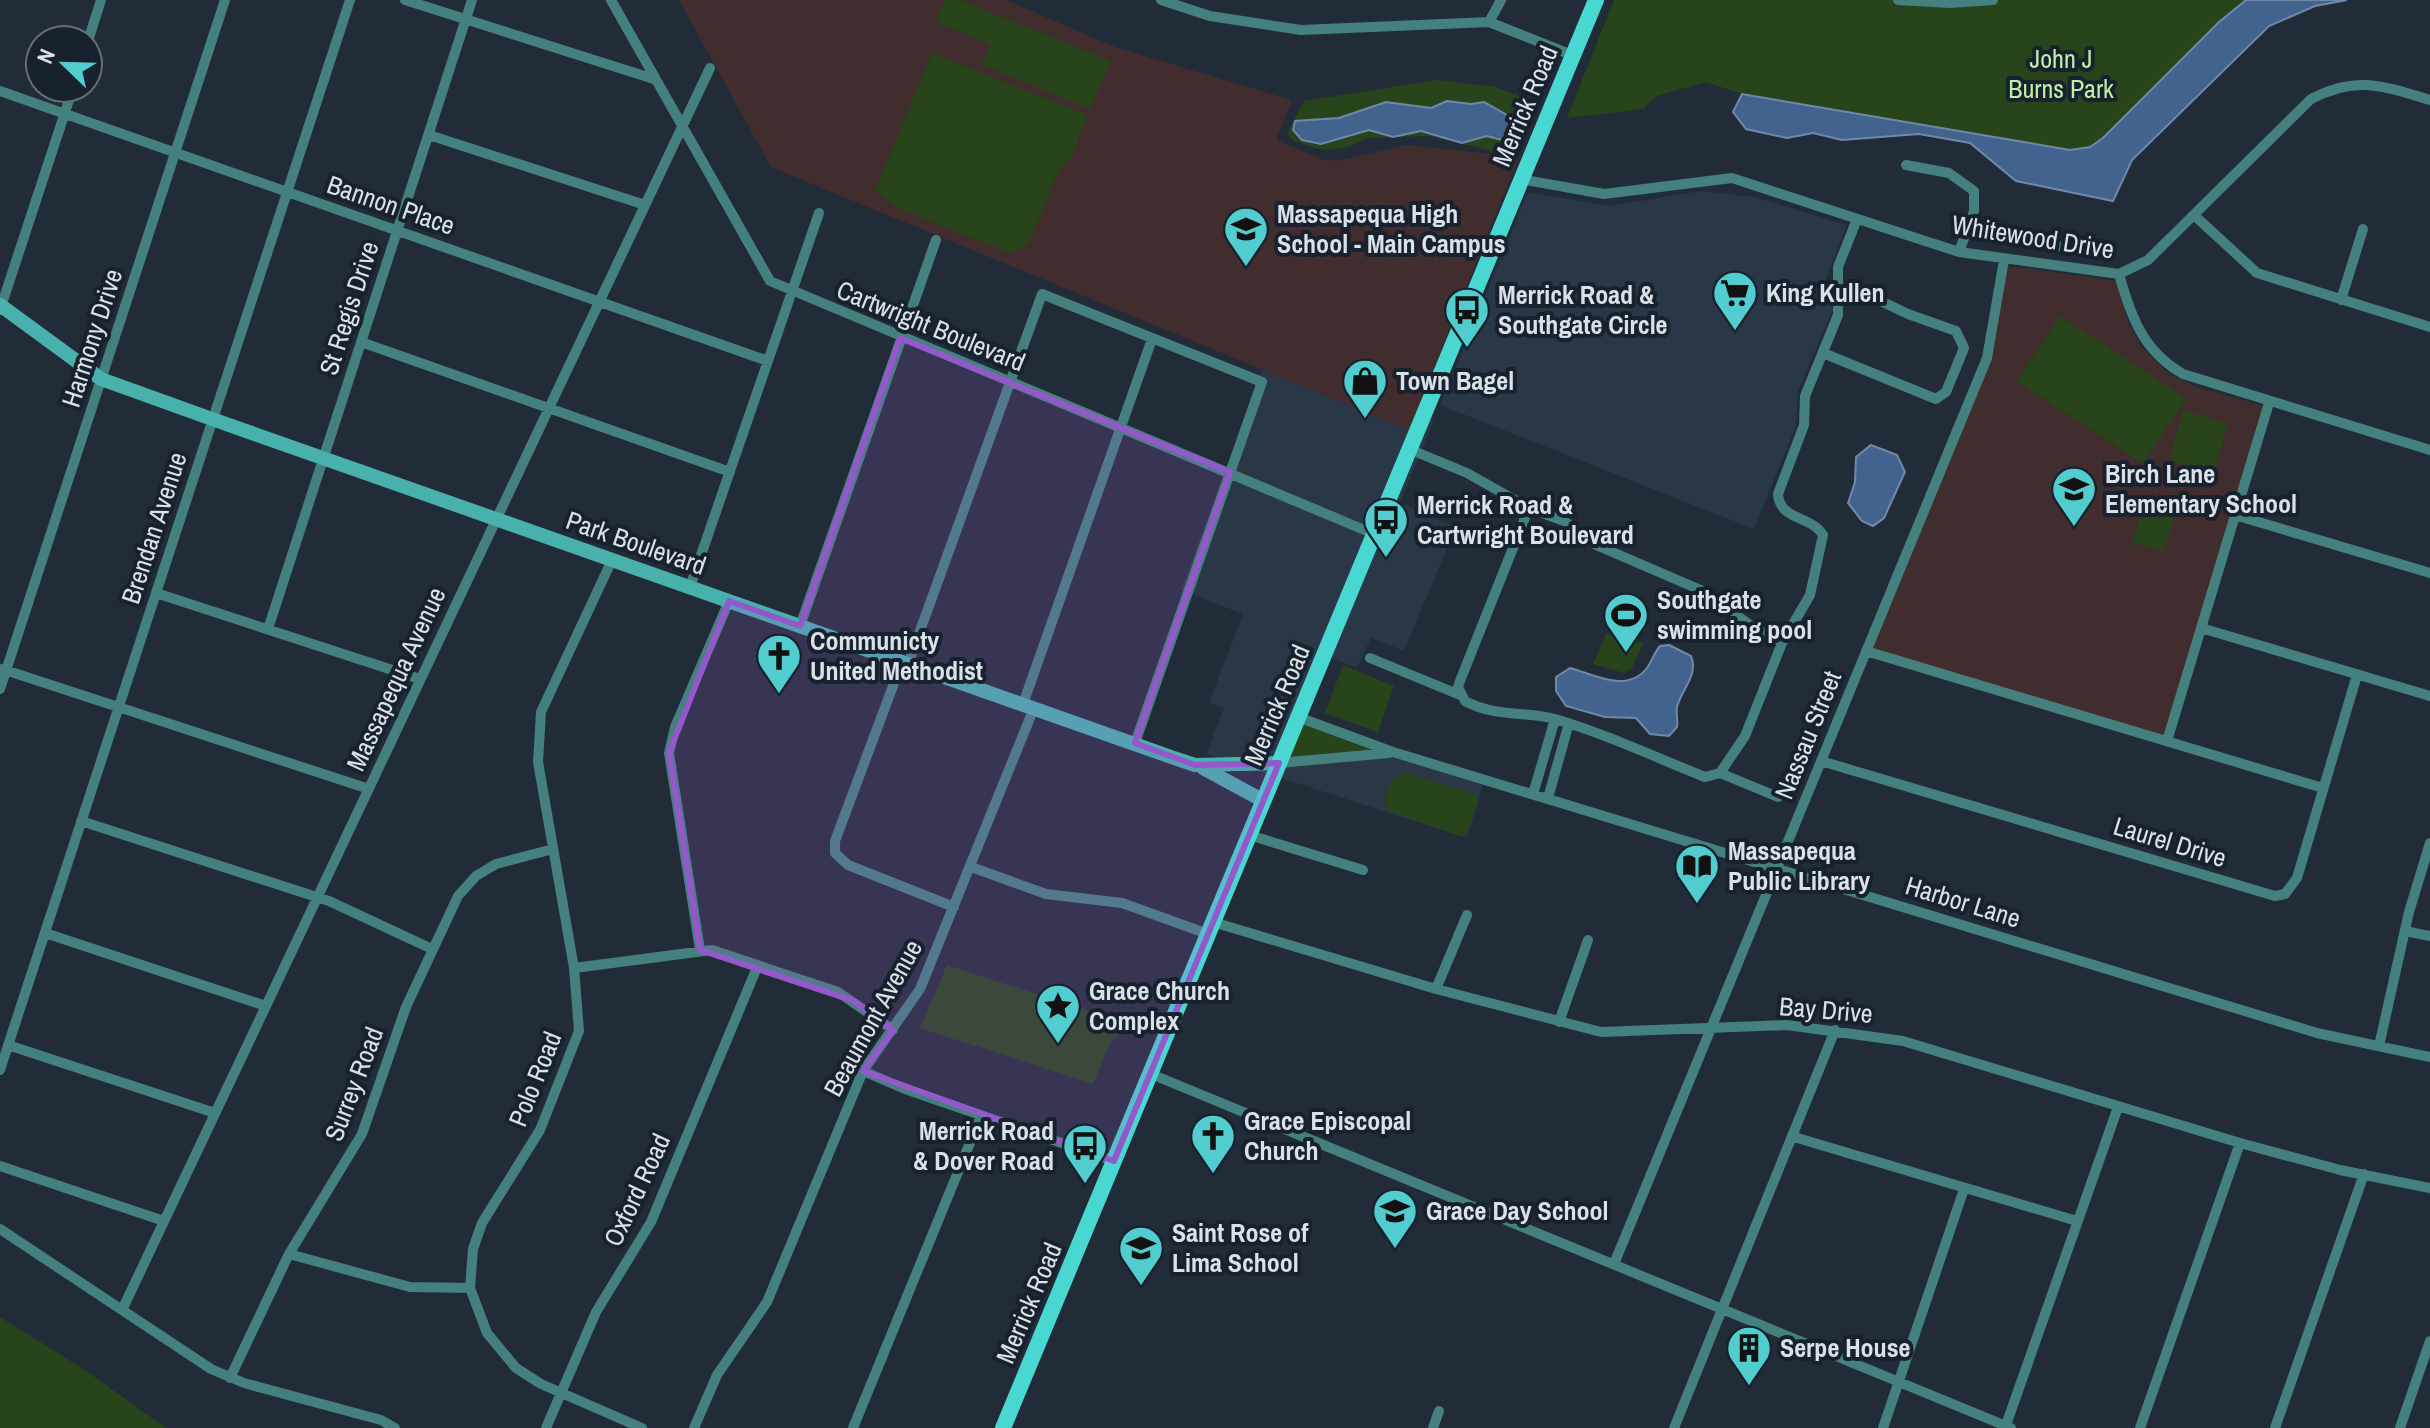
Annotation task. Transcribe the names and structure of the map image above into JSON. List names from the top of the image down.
{
  "streets": {
    "main road": ["Merrick Road", "Park Boulevard"],
    "street": [
      "Bannon Place",
      "Whitewood Drive",
      "St Regis Drive",
      "Cartwright Boulevard",
      "Harmony Drive",
      "Brendan Avenue",
      "Massapequa Avenue",
      "Nassau Street",
      "Laurel Drive",
      "Harbor Lane",
      "Bay Drive",
      "Beaumont Avenue",
      "Polo Road",
      "Surrey Road",
      "Oxford Road"
    ]
  },
  "crossings": [
    ["Merrick Road", "Whitewood Drive"],
    ["Merrick Road", "Cartwright Boulevard"],
    ["Merrick Road", "Park Boulevard"],
    ["Merrick Road", "Harbor Lane"],
    ["Merrick Road", "Bay Drive"],
    ["Bannon Place", "St Regis Drive"],
    ["Bannon Place", "Harmony Drive"],
    ["Bannon Place", "Brendan Avenue"],
    ["Bannon Place", "Massapequa Avenue"],
    ["Whitewood Drive", "Nassau Street"],
    ["St Regis Drive", "Park Boulevard"],
    ["Cartwright Boulevard", "Massapequa Avenue"],
    ["Cartwright Boulevard", "Beaumont Avenue"],
    ["Harmony Drive", "Park Boulevard"],
    ["Brendan Avenue", "Park Boulevard"],
    ["Park Boulevard", "Massapequa Avenue"],
    ["Park Boulevard", "Harbor Lane"],
    ["Park Boulevard", "Beaumont Avenue"],
    ["Park Boulevard", "Polo Road"],
    ["Nassau Street", "Laurel Drive"],
    ["Nassau Street", "Harbor Lane"],
    ["Nassau Street", "Bay Drive"],
    ["Bay Drive", "Beaumont Avenue"],
    ["Polo Road", "Surrey Road"],
    ["Polo Road", "Oxford Road"]
  ],
  "parks": ["John J Burns Park"],
  "places": {
    "school or university": [
      "Massapequa High School - Main Campus",
      "Birch Lane Elementary School",
      "Grace Day School",
      "Saint Rose of Lima School"
    ],
    "supermarket": ["King Kullen"],
    "bus stop": ["Merrick Road & Southgate Circle", "Merrick Road & Cartwright Boulevard", "Merrick Road & Dover Road"],
    "shop": ["Town Bagel"],
    "sports": ["Southgate swimming pool"],
    "church": ["Communicty United Methodist", "Grace Episcopal Church"],
    "library": ["Massapequa Public Library"],
    "place": ["Grace Church Complex"],
    "building": ["Serpe House"]
  },
  "north": "top left"
}
